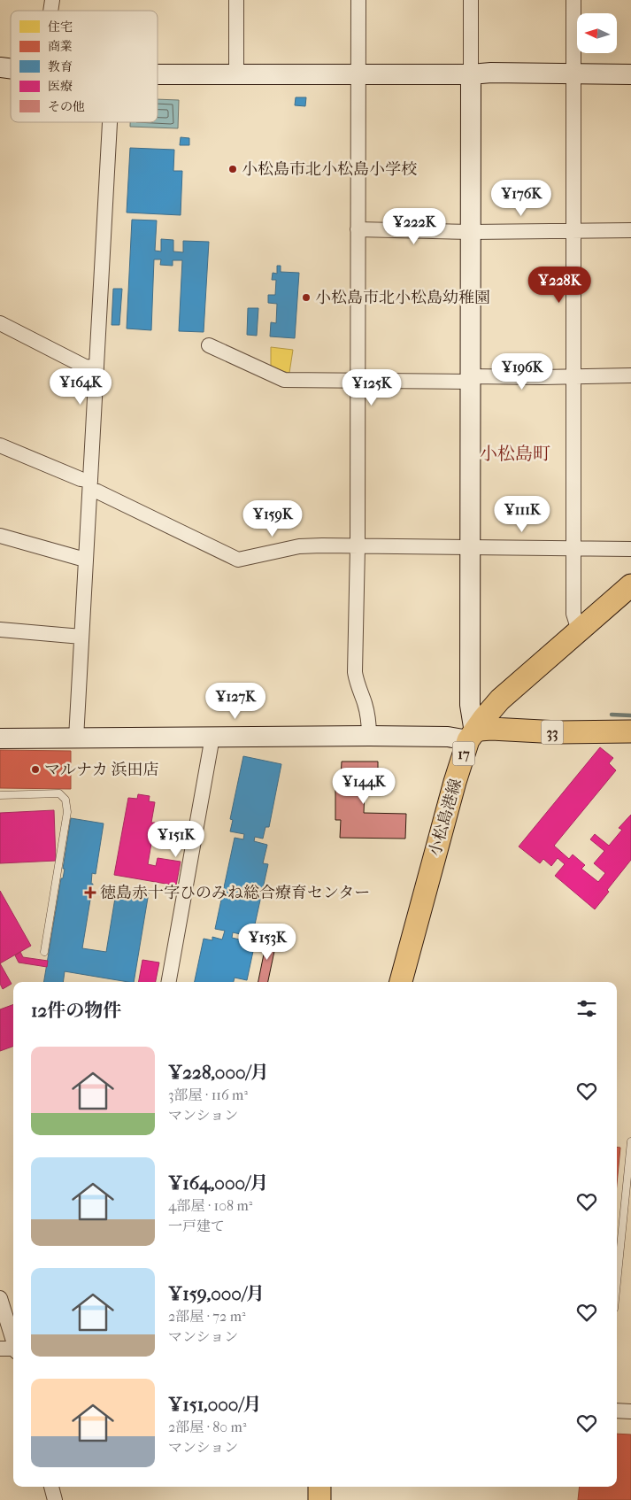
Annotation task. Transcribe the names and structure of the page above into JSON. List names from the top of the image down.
{
  "streets": {
    "main road": ["33", "17", "小松島港線"]
  },
  "crossings": [
    ["33", "小松島港線"]
  ],
  "districts": ["小松島町"],
  "places": {
    "other": ["小松島市北小松島小学校", "小松島市北小松島幼稚園", "マルナカ 浜田店"],
    "health": ["徳島赤十字ひのみね総合療育センター"]
  },
  "legend": [
    "住宅",
    "商業",
    "教育",
    "医療",
    "その他"
  ],
  "north": "left",
  "page": {
    "price": [
      "¥176K",
      "¥222K",
      "¥228K",
      "¥196K",
      "¥164K",
      "¥125K",
      "¥111K",
      "¥159K",
      "¥127K",
      "¥144K",
      "¥151K",
      "¥153K"
    ],
    "heading": "12件の物件",
    "list": [
      {
        "name": "¥228,000/月",
        "note": "3部屋 · 116 m² · マンション"
      },
      {
        "name": "¥164,000/月",
        "note": "4部屋 · 108 m² · 一戸建て"
      },
      {
        "name": "¥159,000/月",
        "note": "2部屋 · 72 m² · マンション"
      },
      {
        "name": "¥151,000/月",
        "note": "2部屋 · 80 m² · マンション"
      }
    ]
  }
}
